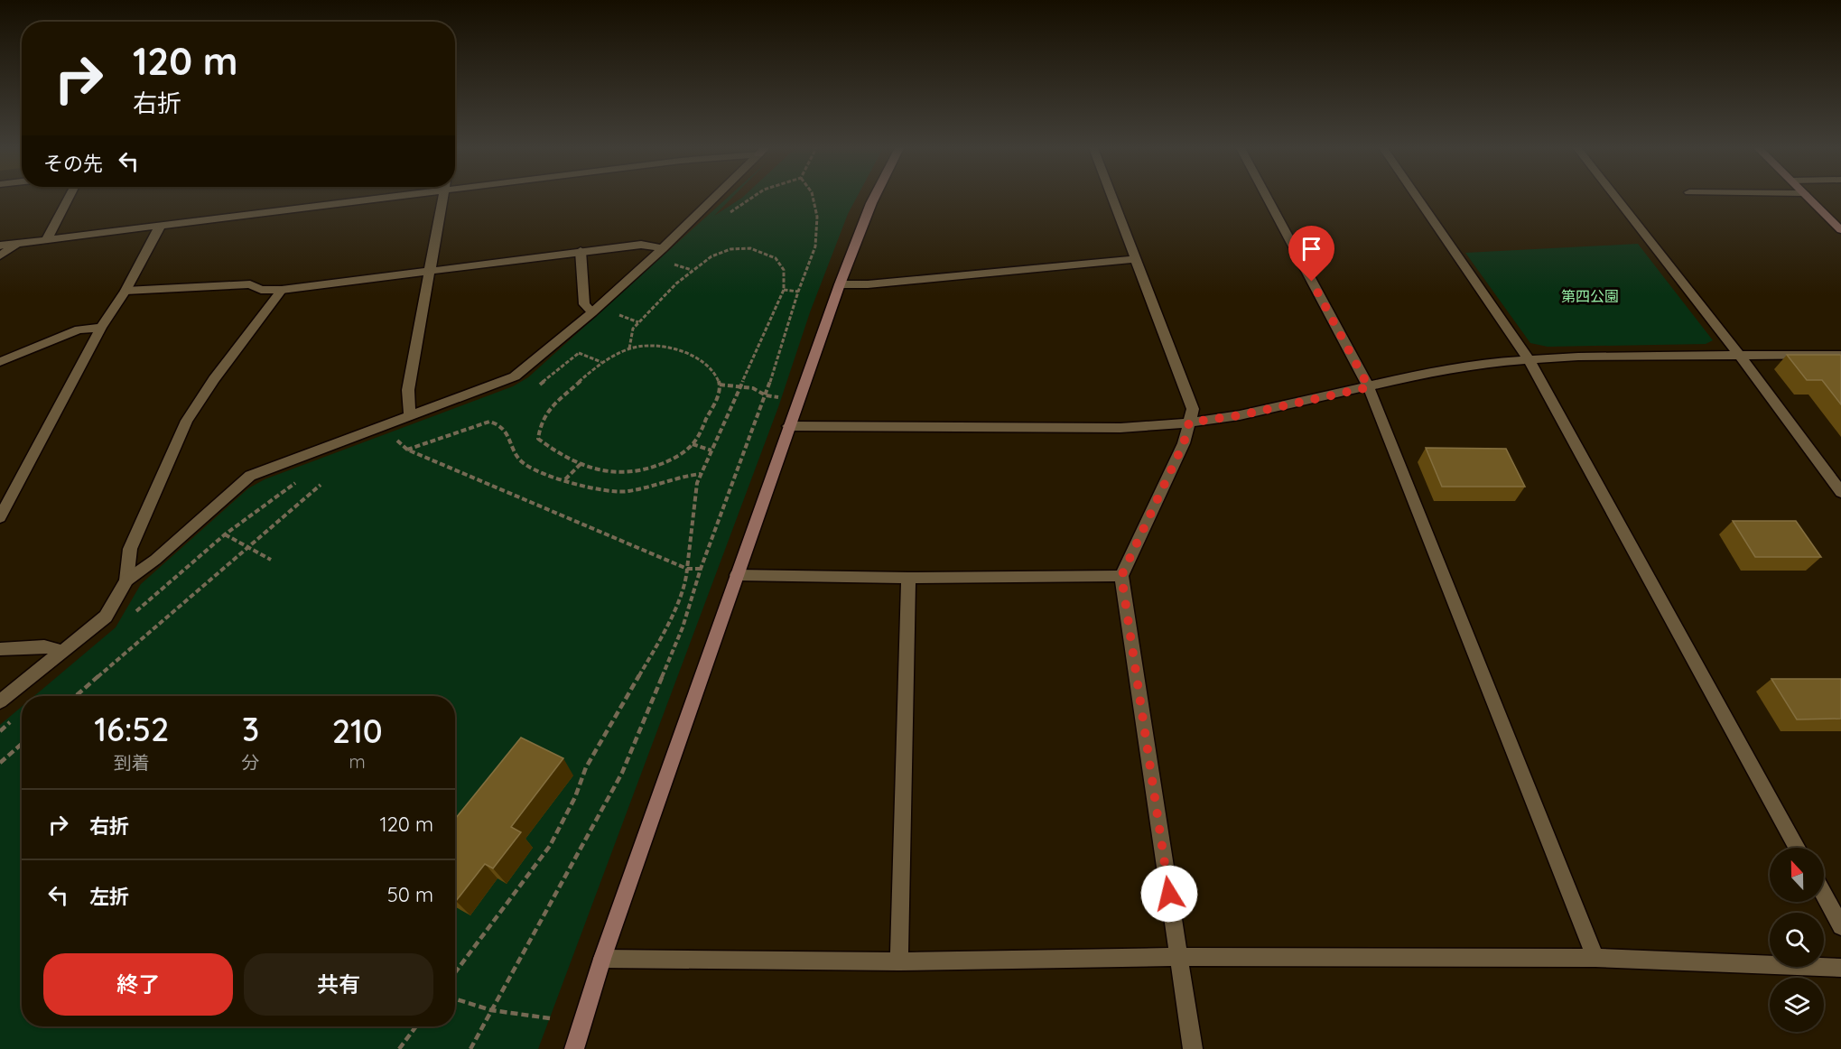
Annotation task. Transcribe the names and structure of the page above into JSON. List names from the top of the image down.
{
  "parks": ["第四公園"],
  "north": "top",
  "page": {
    "turn": ["120 m", "右折"],
    "then": "その先",
    "eta": [
      "16:52",
      "到着",
      "3",
      "分",
      "210",
      "m"
    ],
    "list": [
      {
        "name": "右折",
        "value": "120 m"
      },
      {
        "name": "左折",
        "value": "50 m"
      }
    ],
    "buttons": ["終了", "共有"]
  }
}
